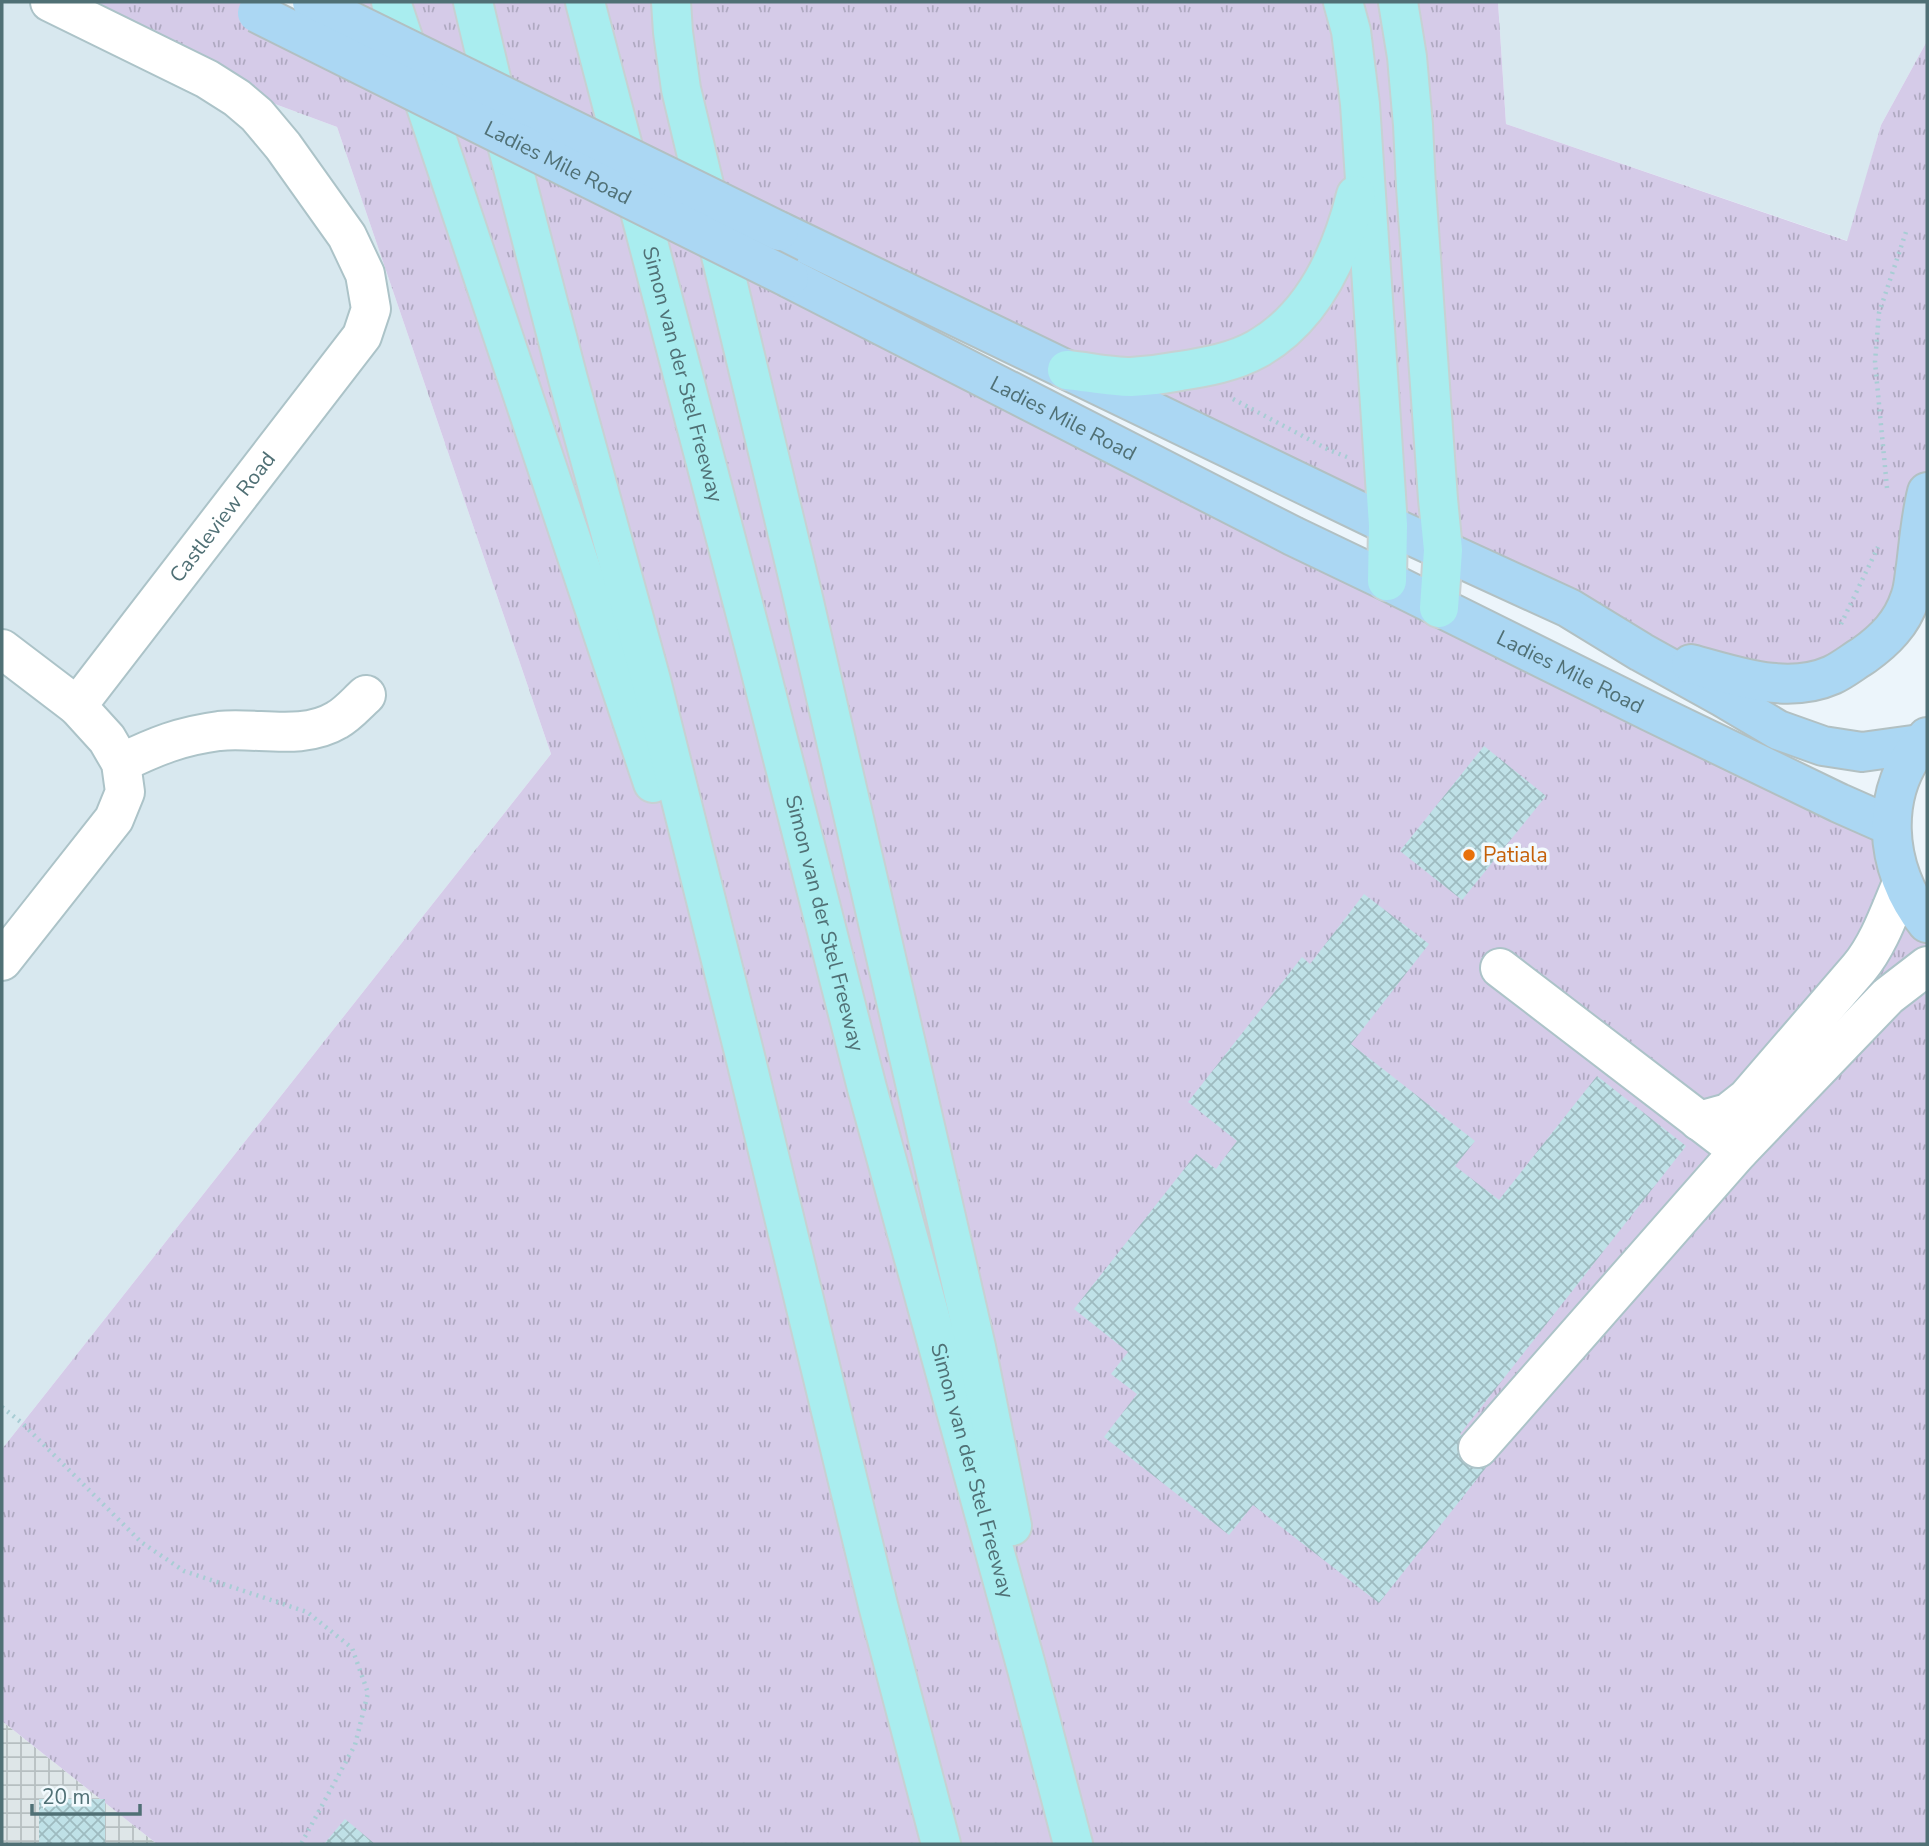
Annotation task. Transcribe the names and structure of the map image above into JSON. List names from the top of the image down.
{
  "streets": {
    "highway": ["Simon van der Stel Freeway"],
    "main road": ["Ladies Mile Road"],
    "street": ["Castleview Road"]
  },
  "places": ["Patiala"],
  "scale_bar": "20 m"
}
